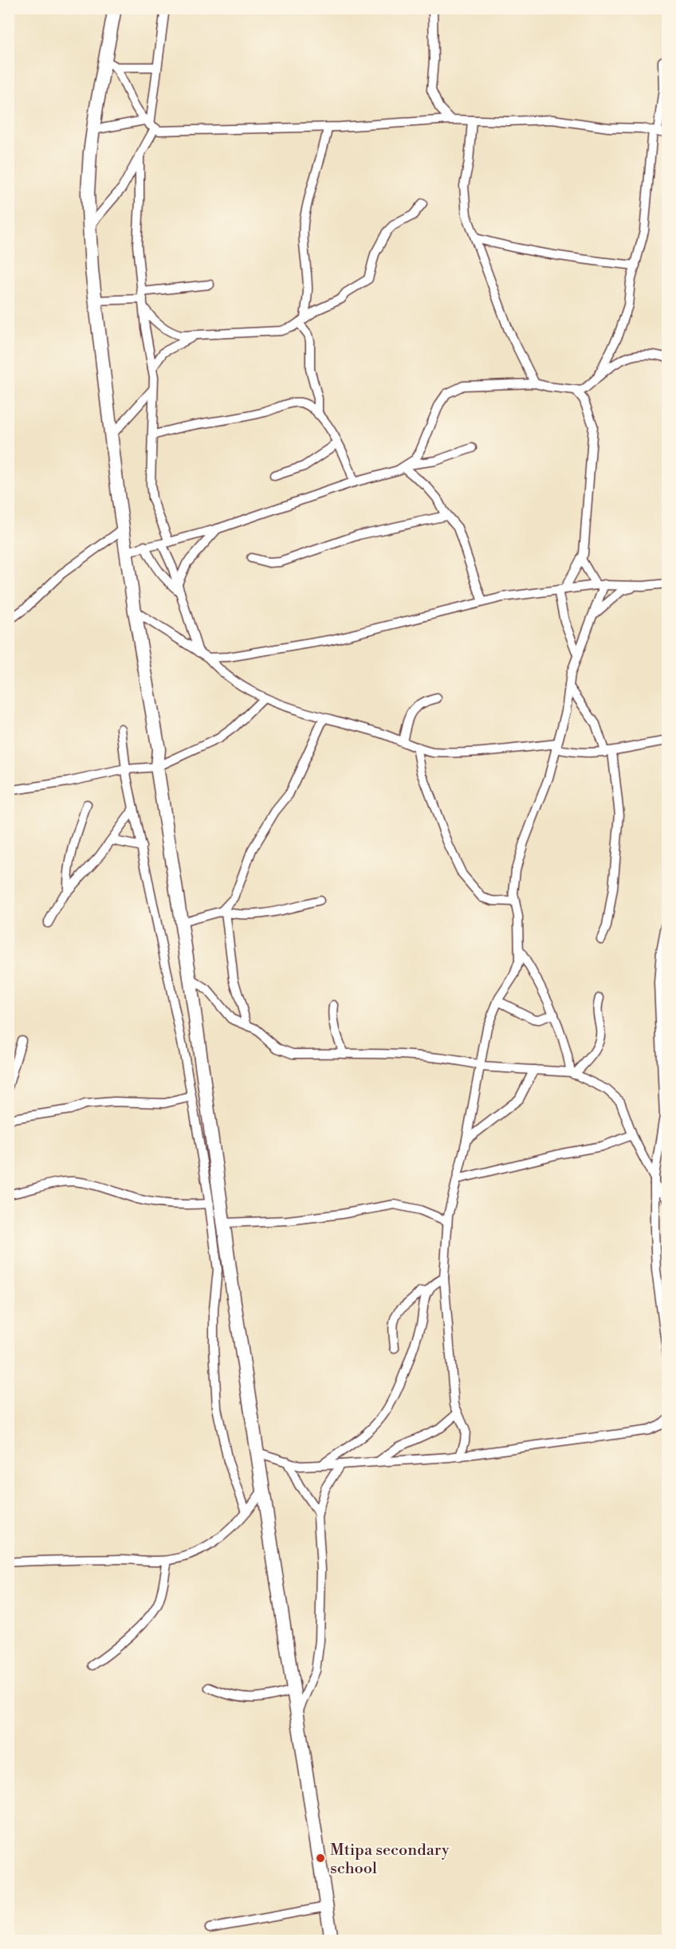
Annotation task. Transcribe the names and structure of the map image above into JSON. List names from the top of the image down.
{
  "places": ["Mtipa secondary school"]
}
